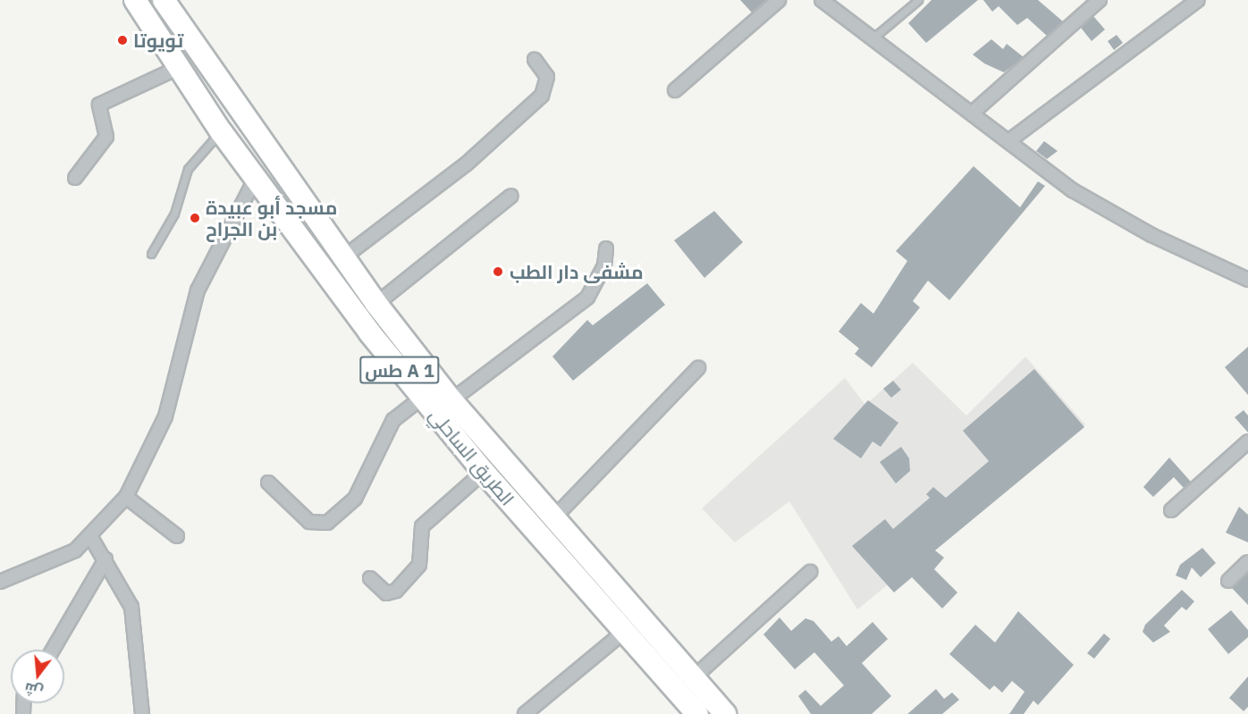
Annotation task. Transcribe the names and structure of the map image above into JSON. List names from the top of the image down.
{
  "streets": {
    "highway": ["طس A 1", "الطريق الساحلي"]
  },
  "places": ["تويوتا", "مسجد أبو عبيدة بن الجراح", "مشفى دار الطب"],
  "north": "bottom"
}
